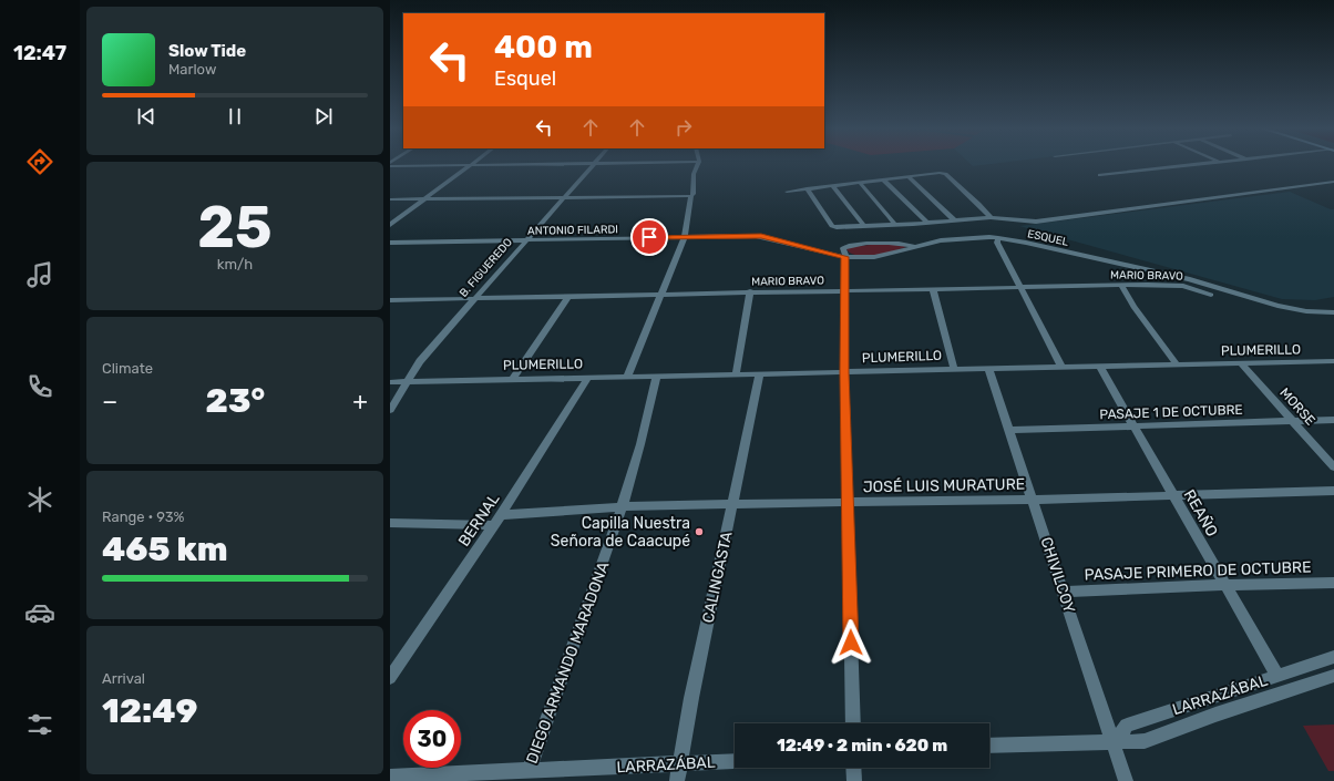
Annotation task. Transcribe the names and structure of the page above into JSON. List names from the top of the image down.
{
  "streets": {
    "street": [
      "ANTONIO FILARDI",
      "ESQUEL",
      "B. FIGUEREDO",
      "MARIO BRAVO",
      "PLUMERILLO",
      "MORSE",
      "PASAJE 1 DE OCTUBRE",
      "JOSÉ LUIS MURATURE",
      "REAÑO",
      "BERNAL",
      "PASAJE PRIMERO DE OCTUBRE",
      "CHIVILCOY",
      "CALINGASTA",
      "DIEGO ARMANDO MARADONA",
      "LARRAZÁBAL"
    ]
  },
  "crossings": [
    ["ANTONIO FILARDI", "ESQUEL"],
    ["ANTONIO FILARDI", "B. FIGUEREDO"],
    ["B. FIGUEREDO", "MARIO BRAVO"],
    ["B. FIGUEREDO", "PLUMERILLO"],
    ["PLUMERILLO", "MORSE"],
    ["PLUMERILLO", "REAÑO"],
    ["PLUMERILLO", "BERNAL"],
    ["PLUMERILLO", "CHIVILCOY"],
    ["PLUMERILLO", "CALINGASTA"],
    ["PLUMERILLO", "DIEGO ARMANDO MARADONA"],
    ["MORSE", "PASAJE 1 DE OCTUBRE"],
    ["PASAJE 1 DE OCTUBRE", "REAÑO"],
    ["PASAJE 1 DE OCTUBRE", "CHIVILCOY"],
    ["JOSÉ LUIS MURATURE", "REAÑO"],
    ["JOSÉ LUIS MURATURE", "BERNAL"],
    ["JOSÉ LUIS MURATURE", "CHIVILCOY"],
    ["JOSÉ LUIS MURATURE", "CALINGASTA"],
    ["JOSÉ LUIS MURATURE", "DIEGO ARMANDO MARADONA"],
    ["REAÑO", "PASAJE PRIMERO DE OCTUBRE"],
    ["REAÑO", "LARRAZÁBAL"],
    ["PASAJE PRIMERO DE OCTUBRE", "CHIVILCOY"],
    ["CHIVILCOY", "LARRAZÁBAL"],
    ["CALINGASTA", "LARRAZÁBAL"],
    ["DIEGO ARMANDO MARADONA", "LARRAZÁBAL"]
  ],
  "places": ["Capilla Nuestra Señora de Caacupé"],
  "page": {
    "tabs": "12:47",
    "turn": ["400 m", "Esquel"],
    "song": ["Slow Tide", "Marlow"],
    "tile": [
      ["25", "km/h"],
      "Climate",
      ["Range · 93%", "465 km"],
      ["Arrival", "12:49"]
    ],
    "heat": ["−", "23°", "+"],
    "limit": "30",
    "trip": "12:49 · 2 min · 620 m"
  }
}
